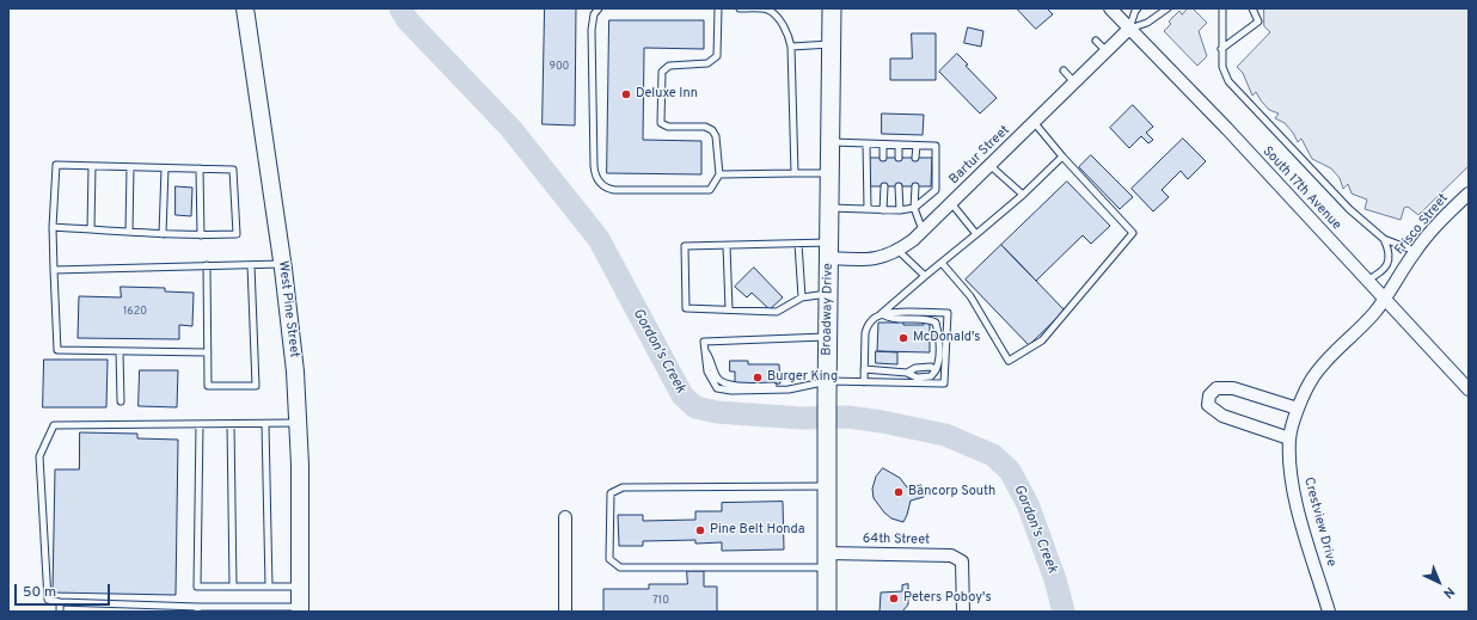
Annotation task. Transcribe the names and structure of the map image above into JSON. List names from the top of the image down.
{
  "streets": {
    "main road": ["Broadway Drive"],
    "street": [
      "Bartur Street",
      "South 17th Avenue",
      "Frisco Street",
      "West Pine Street",
      "Crestview Drive",
      "64th Street"
    ]
  },
  "crossings": [
    ["Bartur Street", "South 17th Avenue"],
    ["Bartur Street", "Broadway Drive"],
    ["South 17th Avenue", "Frisco Street"],
    ["South 17th Avenue", "Crestview Drive"],
    ["Frisco Street", "Crestview Drive"],
    ["Broadway Drive", "64th Street"]
  ],
  "water": ["Gordon's Creek"],
  "places": [
    "Deluxe Inn",
    "McDonald's",
    "Burger King",
    "Bancorp South",
    "Pine Belt Honda",
    "Peters Poboy's"
  ],
  "house_numbers": ["900", "1620", "710"],
  "scale_bar": "50 m",
  "north": "bottom right"
}
